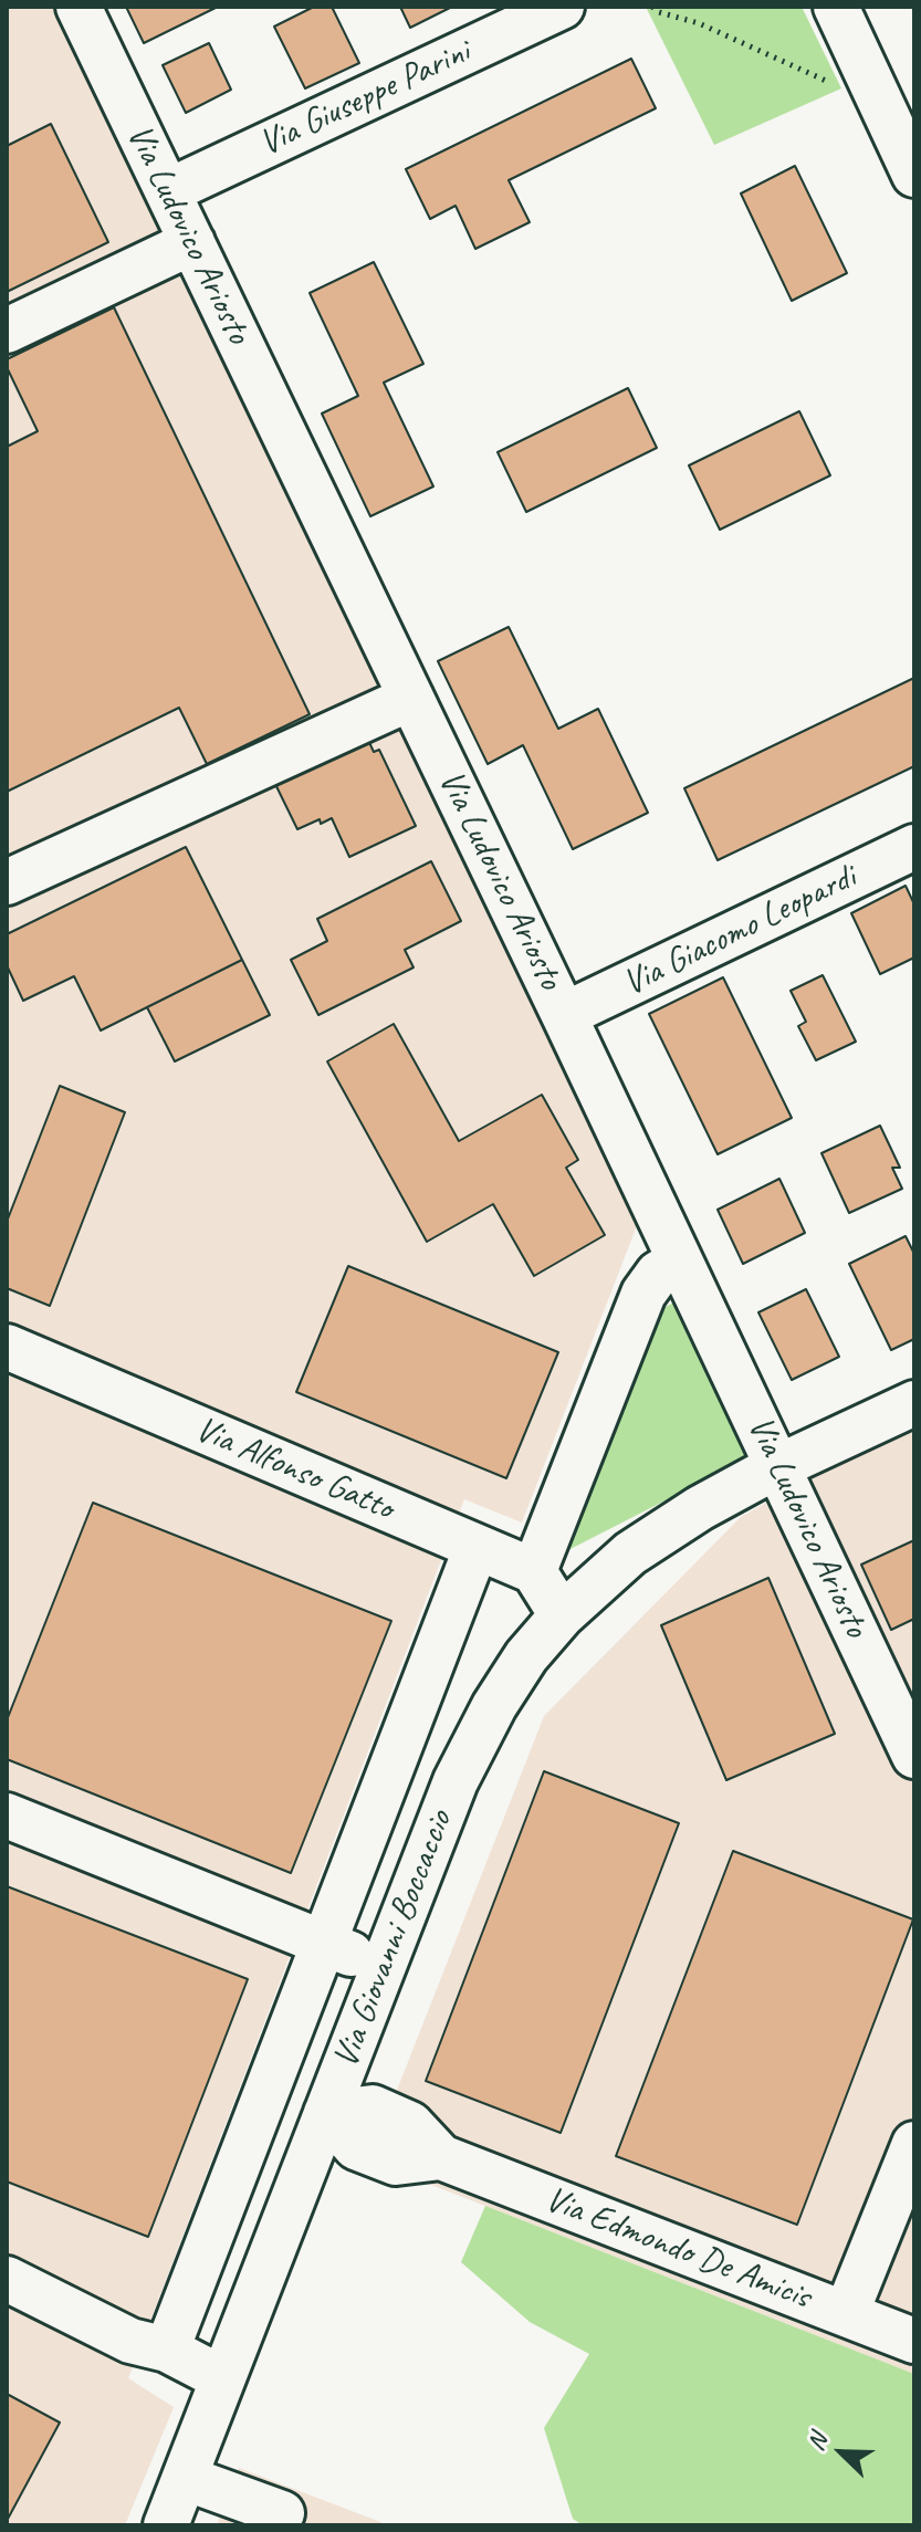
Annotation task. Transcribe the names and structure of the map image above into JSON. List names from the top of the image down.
{
  "streets": {
    "street": [
      "Via Giuseppe Parini",
      "Via Ludovico Ariosto",
      "Via Giacomo Leopardi",
      "Via Alfonso Gatto",
      "Via Giovanni Boccaccio",
      "Via Edmondo De Amicis"
    ]
  },
  "crossings": [
    ["Via Giuseppe Parini", "Via Ludovico Ariosto"],
    ["Via Ludovico Ariosto", "Via Giacomo Leopardi"],
    ["Via Ludovico Ariosto", "Via Giovanni Boccaccio"],
    ["Via Giovanni Boccaccio", "Via Edmondo De Amicis"]
  ],
  "north": "top left"
}
